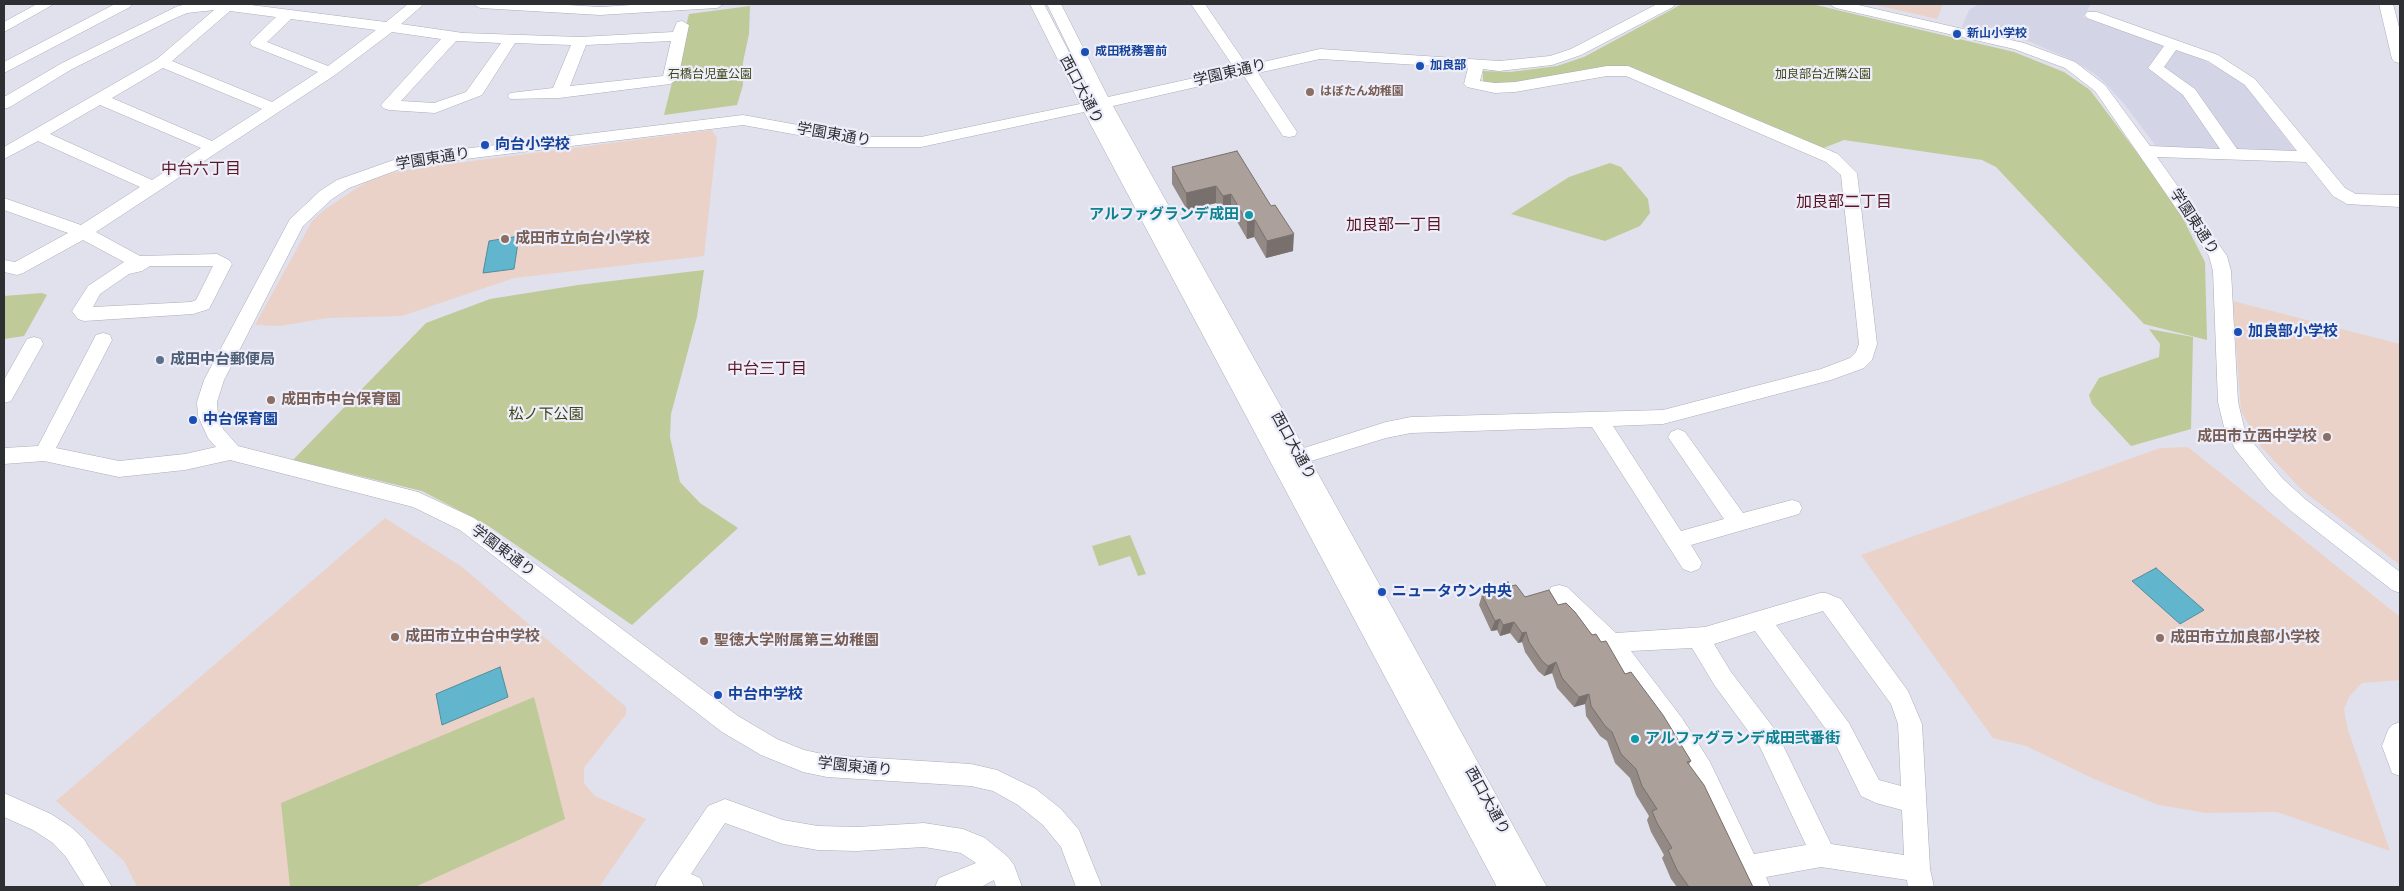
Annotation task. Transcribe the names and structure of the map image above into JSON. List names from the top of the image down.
{
  "streets": {
    "street": ["学園東通り", "西口大通り"]
  },
  "crossings": [
    ["学園東通り", "西口大通り"]
  ],
  "districts": [
    "中台六丁目",
    "加良部二丁目",
    "加良部一丁目",
    "中台三丁目"
  ],
  "parks": ["石橋台児童公園", "加良部台近隣公園", "松ノ下公園"],
  "places": [
    "新山小学校",
    "成田税務署前",
    "加良部",
    "はぼたん幼稚園",
    "向台小学校",
    "アルファグランデ成田",
    "成田市立向台小学校",
    "加良部小学校",
    "成田中台郵便局",
    "成田市中台保育園",
    "中台保育園",
    "成田市立西中学校",
    "ニュータウン中央",
    "成田市立中台中学校",
    "成田市立加良部小学校",
    "聖徳大学附属第三幼稚園",
    "中台中学校",
    "アルファグランデ成田弐番街"
  ]
}
